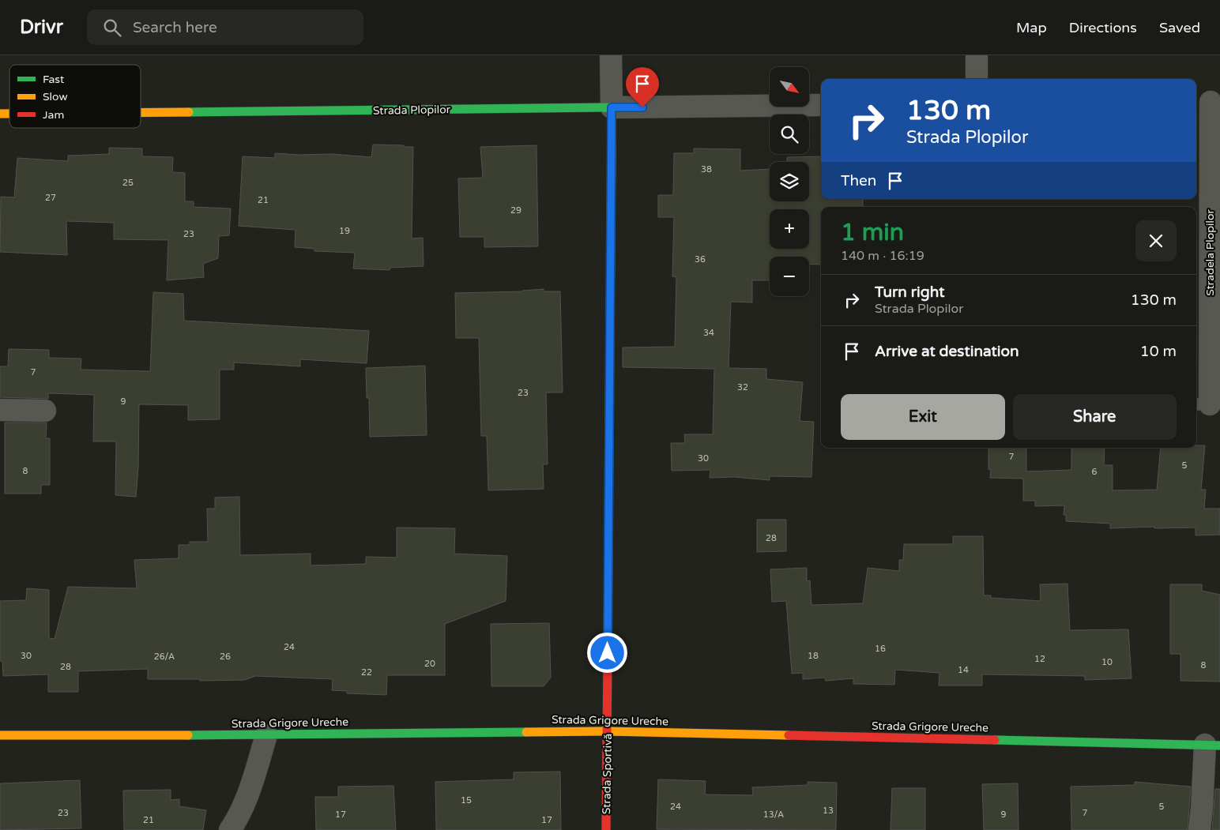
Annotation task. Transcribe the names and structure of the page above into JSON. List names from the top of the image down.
{
  "streets": {
    "street": [
      "Strada Plopilor",
      "Stradela Plopilor",
      "Strada Grigore Ureche",
      "Strada Sportivă"
    ]
  },
  "crossings": [
    ["Strada Plopilor", "Strada Sportivă"],
    ["Strada Grigore Ureche", "Strada Sportivă"]
  ],
  "house_numbers": [
    "38",
    "25",
    "27",
    "21",
    "29",
    "19",
    "23",
    "36",
    "34",
    "7",
    "32",
    "23",
    "9",
    "7",
    "30",
    "5",
    "8",
    "6",
    "28",
    "24",
    "16",
    "30",
    "18",
    "26/A",
    "26",
    "12",
    "10",
    "20",
    "8",
    "28",
    "14",
    "22",
    "15",
    "24",
    "5",
    "13",
    "23",
    "7",
    "17",
    "13/A",
    "9",
    "21",
    "17"
  ],
  "legend": ["Fast", "Slow", "Jam"],
  "north": "bottom right",
  "page": {
    "header": "Drivr",
    "search": "Search here",
    "nav": ["Map", "Directions", "Saved"],
    "map_buttons": ["+", "−"],
    "turn": ["130 m", "Strada Plopilor"],
    "then": "Then",
    "heading": ["1 min", "140 m · 16:19"],
    "list": [
      {
        "name": "Turn right",
        "note": "Strada Plopilor",
        "value": "130 m"
      },
      {
        "name": "Arrive at destination",
        "value": "10 m"
      }
    ],
    "buttons": ["Exit", "Share"]
  }
}
